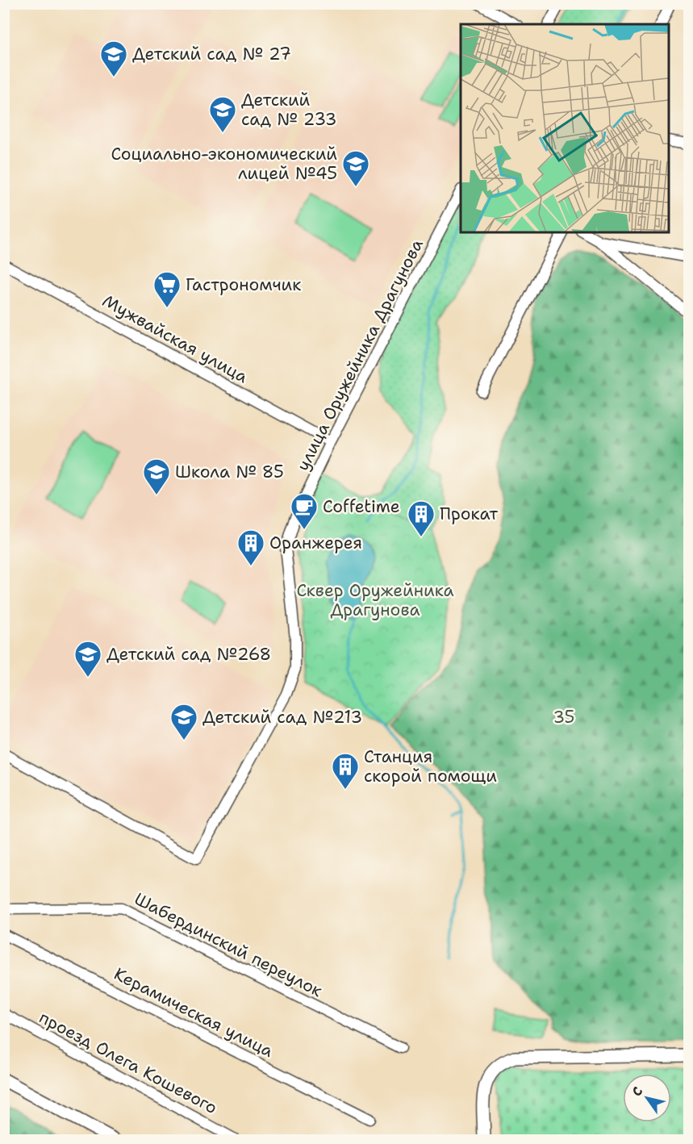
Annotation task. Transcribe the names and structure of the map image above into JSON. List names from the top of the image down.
{
  "streets": {
    "street": [
      "Мужвайская улица",
      "улица Оружейника Драгунова",
      "Шабердинский переулок",
      "Керамическая улица",
      "проезд Олега Кошевого"
    ]
  },
  "crossings": [
    ["Мужвайская улица", "улица Оружейника Драгунова"]
  ],
  "parks": ["Сквер Оружейника Драгунова", "35"],
  "places": {
    "school or university": [
      "Детский сад № 27",
      "Детский сад № 233",
      "Социально-экономический лицей №45",
      "Школа № 85",
      "Детский сад №268",
      "Детский сад №213"
    ],
    "supermarket": ["Гастрономчик"],
    "cafe": ["Coffetime"],
    "building": ["Прокат", "Оранжерея", "Станция скорой помощи"]
  },
  "north": "top left"
}
